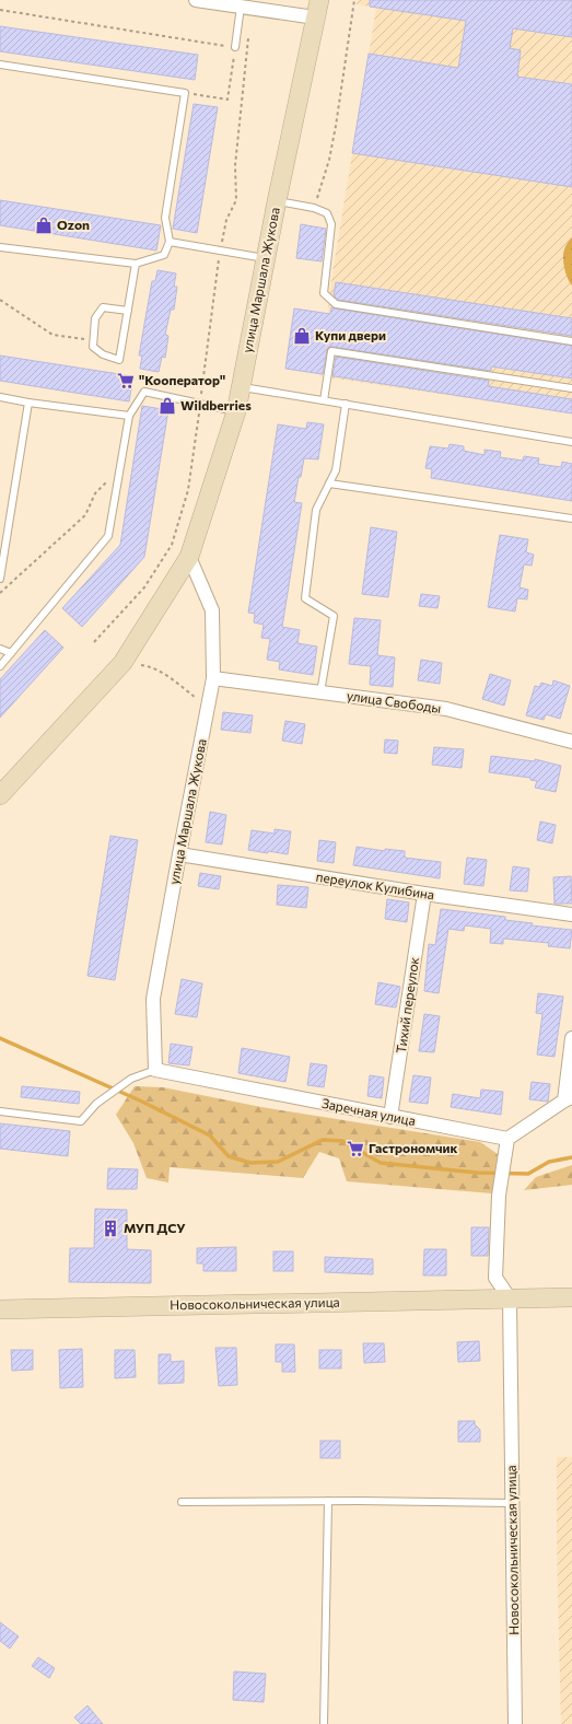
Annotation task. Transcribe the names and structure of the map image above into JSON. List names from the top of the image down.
{
  "streets": {
    "street": [
      "улица Маршала Жукова",
      "улица Свободы",
      "переулок Кулибина",
      "Тихий переулок",
      "Заречная улица",
      "Новосокольническая улица"
    ]
  },
  "crossings": [
    ["улица Маршала Жукова", "улица Свободы"],
    ["улица Маршала Жукова", "переулок Кулибина"],
    ["улица Маршала Жукова", "Заречная улица"],
    ["переулок Кулибина", "Тихий переулок"],
    ["Тихий переулок", "Заречная улица"]
  ],
  "places": {
    "shop": ["Ozon", "Купи двери", "Wildberries"],
    "supermarket": ["\"Кооператор\"", "Гастрономчик"],
    "building": ["МУП ДСУ"]
  }
}
